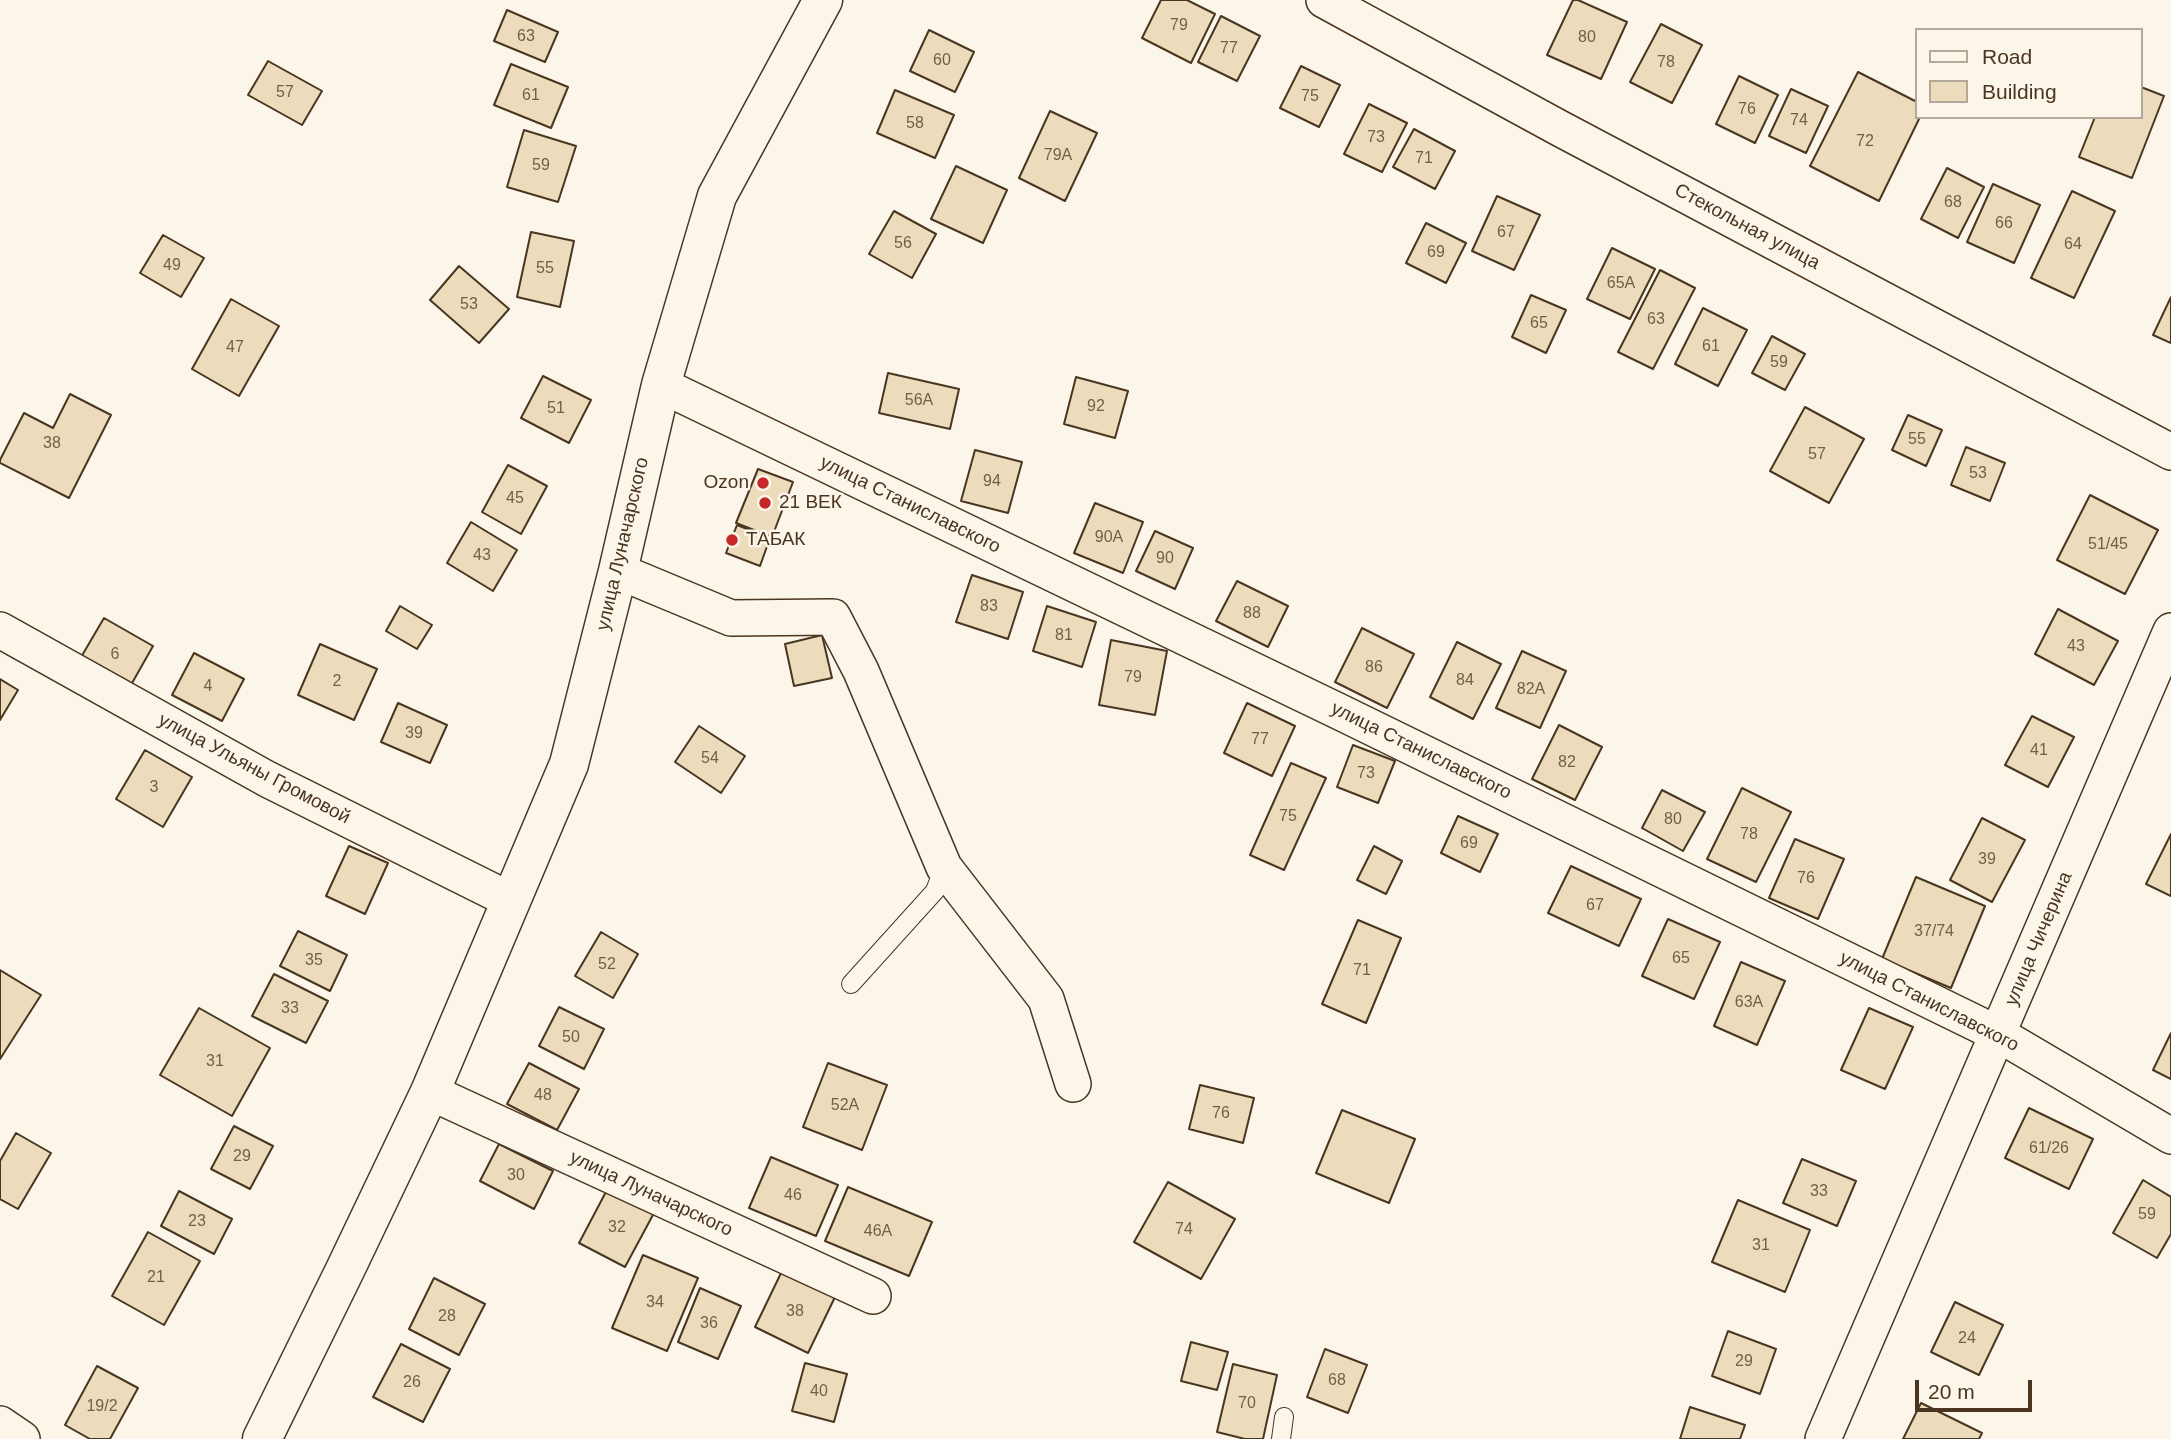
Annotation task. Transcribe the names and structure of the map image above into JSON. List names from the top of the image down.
{
  "streets": {
    "main road": ["улица Луначарского"],
    "street": [
      "Стекольная улица",
      "улица Станиславского",
      "улица Ульяны Громовой",
      "улица Чичерина"
    ]
  },
  "crossings": [
    ["улица Станиславского", "улица Луначарского"],
    ["улица Станиславского", "улица Чичерина"],
    ["улица Луначарского", "улица Ульяны Громовой"]
  ],
  "places": ["Ozon", "21 ВЕК", "ТАБАК"],
  "house_numbers": [
    "79",
    "63",
    "80",
    "77",
    "60",
    "78",
    "57",
    "61",
    "75",
    "76",
    "74",
    "58",
    "73",
    "72",
    "79А",
    "71",
    "59",
    "68",
    "66",
    "67",
    "56",
    "64",
    "69",
    "49",
    "55",
    "65А",
    "53",
    "63",
    "65",
    "61",
    "47",
    "59",
    "56А",
    "92",
    "51",
    "55",
    "38",
    "57",
    "53",
    "94",
    "45",
    "90А",
    "51/45",
    "43",
    "90",
    "83",
    "88",
    "81",
    "43",
    "6",
    "86",
    "79",
    "84",
    "2",
    "4",
    "82А",
    "39",
    "77",
    "41",
    "54",
    "82",
    "73",
    "3",
    "75",
    "80",
    "78",
    "69",
    "39",
    "76",
    "67",
    "37/74",
    "65",
    "35",
    "52",
    "71",
    "63А",
    "33",
    "50",
    "31",
    "48",
    "52А",
    "76",
    "61/26",
    "29",
    "30",
    "33",
    "46",
    "59",
    "23",
    "32",
    "74",
    "46А",
    "31",
    "21",
    "34",
    "38",
    "28",
    "36",
    "24",
    "29",
    "68",
    "26",
    "40",
    "70",
    "19/2"
  ],
  "legend": ["Road", "Building"],
  "scale_bar": "20 m"
}
